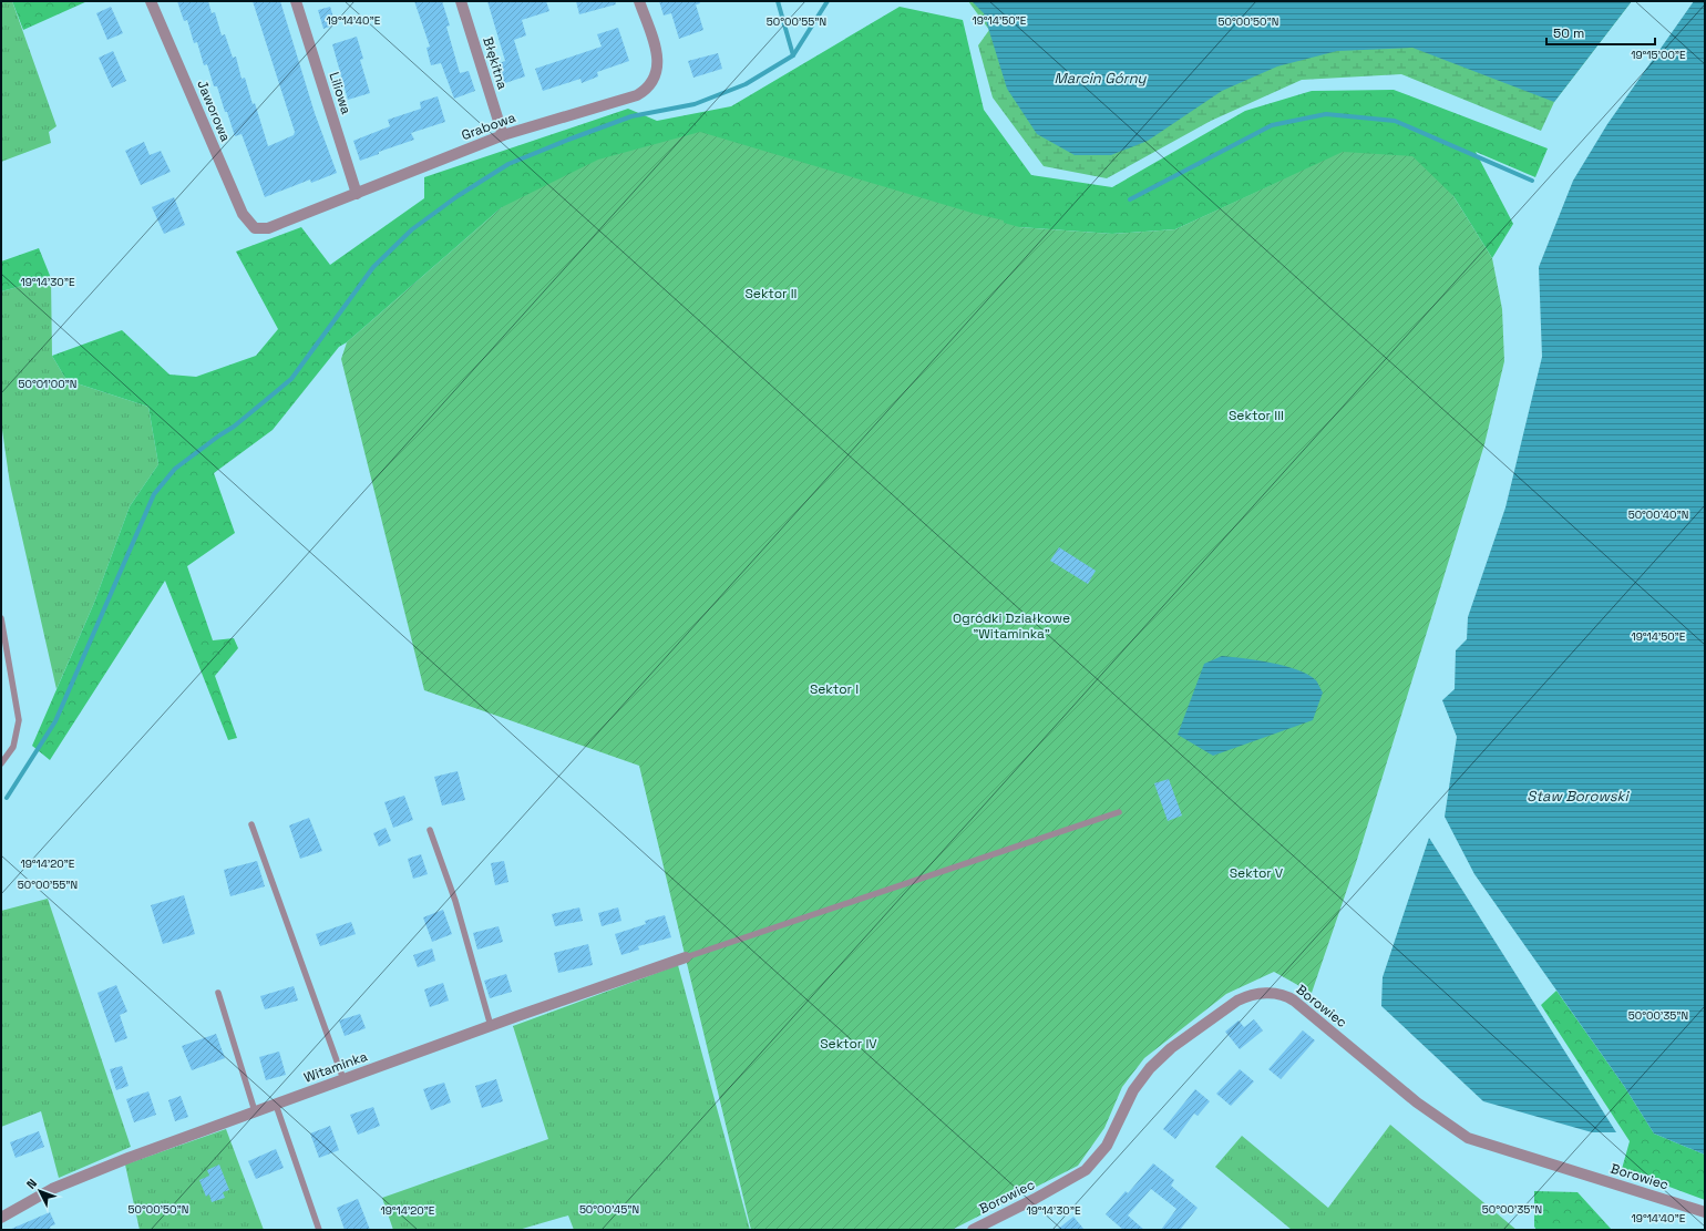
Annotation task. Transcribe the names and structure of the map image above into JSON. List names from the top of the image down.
{
  "streets": {
    "street": [
      "Błękitna",
      "Liliowa",
      "Jaworowa",
      "Grabowa",
      "Borowiec",
      "Witaminka"
    ]
  },
  "crossings": [
    ["Błękitna", "Grabowa"],
    ["Liliowa", "Grabowa"],
    ["Jaworowa", "Grabowa"]
  ],
  "water": ["Marcin Górny", "Staw Borowski"],
  "parks": [
    "Sektor II",
    "Sektor III",
    "Ogródki Działkowe \"Witaminka\"",
    "Sektor I",
    "Sektor V",
    "Sektor IV"
  ],
  "scale_bar": "50 m",
  "north": "top left",
  "coordinates": [
    "19°14'40\"E",
    "19°14'50\"E",
    "50°00'55\"N",
    "50°00'50\"N",
    "19°15'00\"E",
    "19°14'30\"E",
    "50°01'00\"N",
    "50°00'40\"N",
    "19°14'20\"E",
    "50°00'35\"N",
    "50°00'45\"N"
  ]
}
